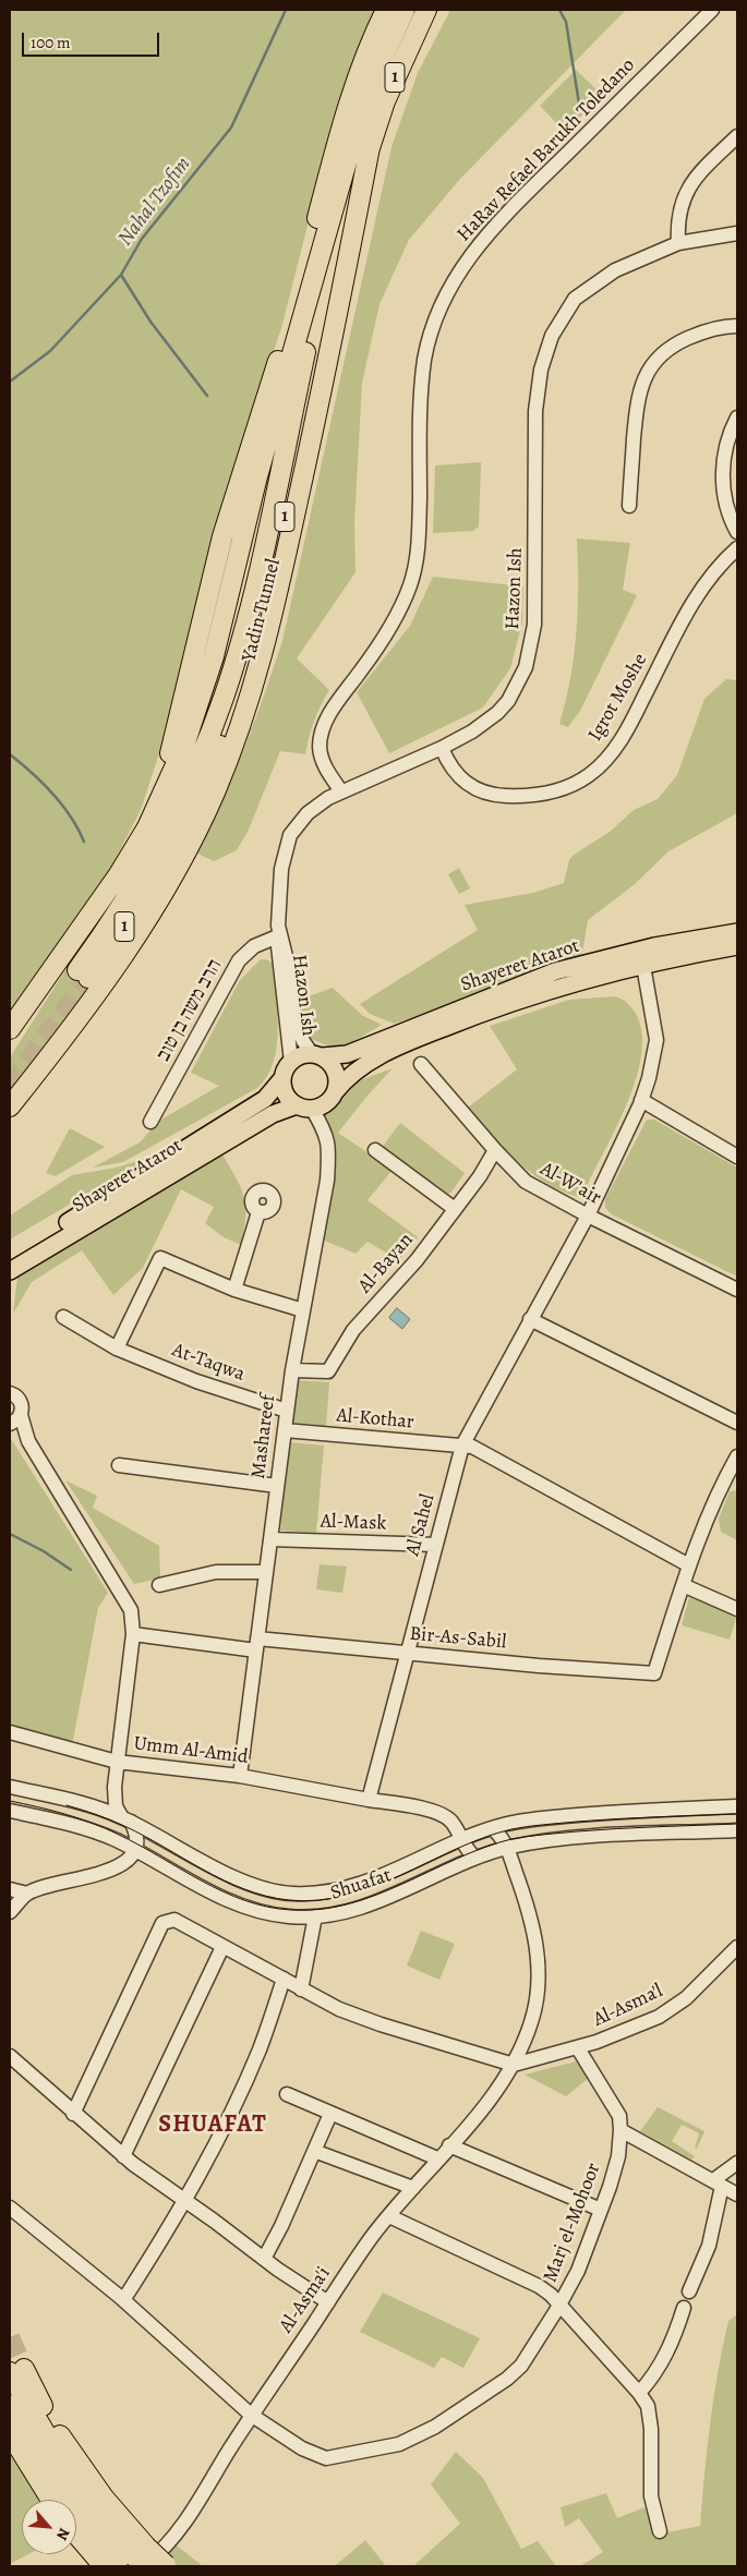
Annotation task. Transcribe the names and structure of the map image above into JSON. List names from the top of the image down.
{
  "streets": {
    "highway": ["1", "Yadin Tunnel"],
    "main road": ["Shayeret Atarot"],
    "street": [
      "HaRav Refael Barukh Toledano",
      "Hazon Ish",
      "Igrot Moshe",
      "הרב משה בן טוב",
      "Al-W'air",
      "Al-Bayan",
      "At-Taqwa",
      "Al-Kothar",
      "Mashareef",
      "Al-Mask",
      "Al Sahel",
      "Bir-As-Sabil",
      "Umm Al-Amid",
      "Shuafat",
      "Al-Asma'l",
      "Marj el-Mohoor",
      "Al-Asma'i"
    ]
  },
  "crossings": [
    ["1", "Yadin Tunnel"],
    ["HaRav Refael Barukh Toledano", "Hazon Ish"],
    ["Hazon Ish", "Igrot Moshe"],
    ["Hazon Ish", "Shayeret Atarot"],
    ["Hazon Ish", "הרב משה בן טוב"],
    ["Hazon Ish", "Mashareef"],
    ["Shayeret Atarot", "Mashareef"],
    ["Shayeret Atarot", "Al Sahel"],
    ["Al-W'air", "Al-Bayan"],
    ["Al-W'air", "Al Sahel"],
    ["Al-Bayan", "Mashareef"],
    ["At-Taqwa", "Mashareef"],
    ["Al-Kothar", "Mashareef"],
    ["Al-Kothar", "Al Sahel"],
    ["Mashareef", "Al-Mask"],
    ["Mashareef", "Bir-As-Sabil"],
    ["Mashareef", "Umm Al-Amid"],
    ["Al-Mask", "Al Sahel"],
    ["Al Sahel", "Bir-As-Sabil"],
    ["Al Sahel", "Umm Al-Amid"],
    ["Al-Asma'l", "Marj el-Mohoor"],
    ["Al-Asma'l", "Al-Asma'i"],
    ["Marj el-Mohoor", "Al-Asma'i"]
  ],
  "districts": ["SHUAFAT"],
  "water": ["Nahal Tzofim"],
  "scale_bar": "100 m",
  "north": "bottom right"
}
